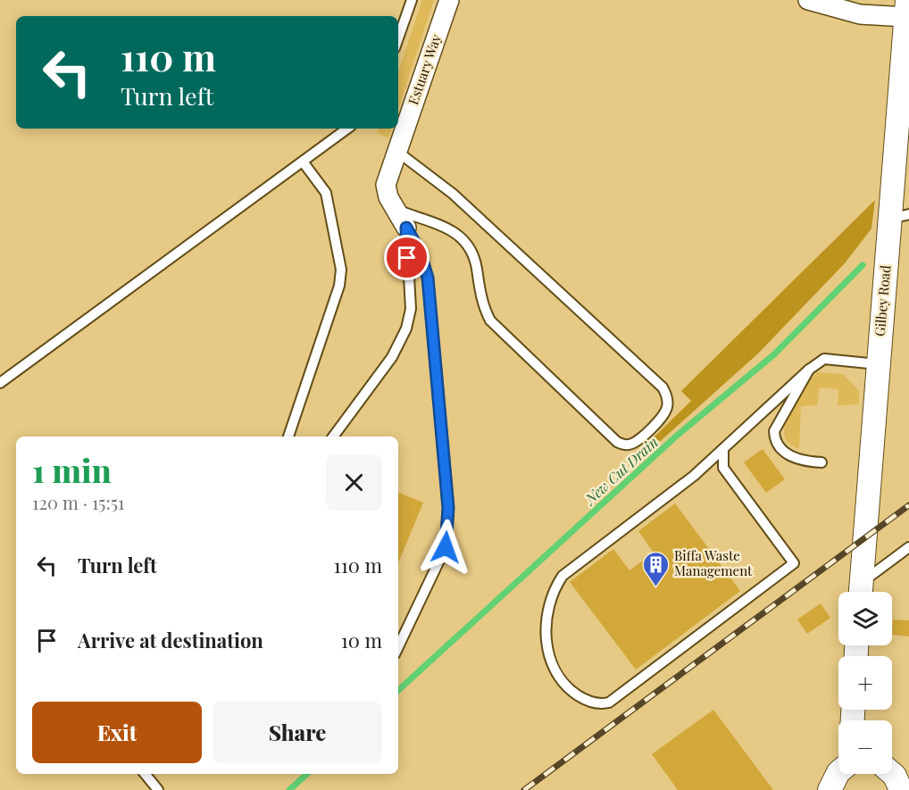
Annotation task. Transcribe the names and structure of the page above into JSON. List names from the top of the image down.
{
  "streets": {
    "street": ["Estuary Way", "Gilbey Road"]
  },
  "water": ["New Cut Drain"],
  "places": {
    "building": ["Biffa Waste Management"]
  },
  "page": {
    "turn": ["110 m", "Turn left"],
    "heading": ["1 min", "120 m · 15:51"],
    "list": [
      {
        "name": "Turn left",
        "value": "110 m"
      },
      {
        "name": "Arrive at destination",
        "value": "10 m"
      }
    ],
    "map_buttons": ["+", "−"],
    "buttons": ["Exit", "Share"]
  }
}
